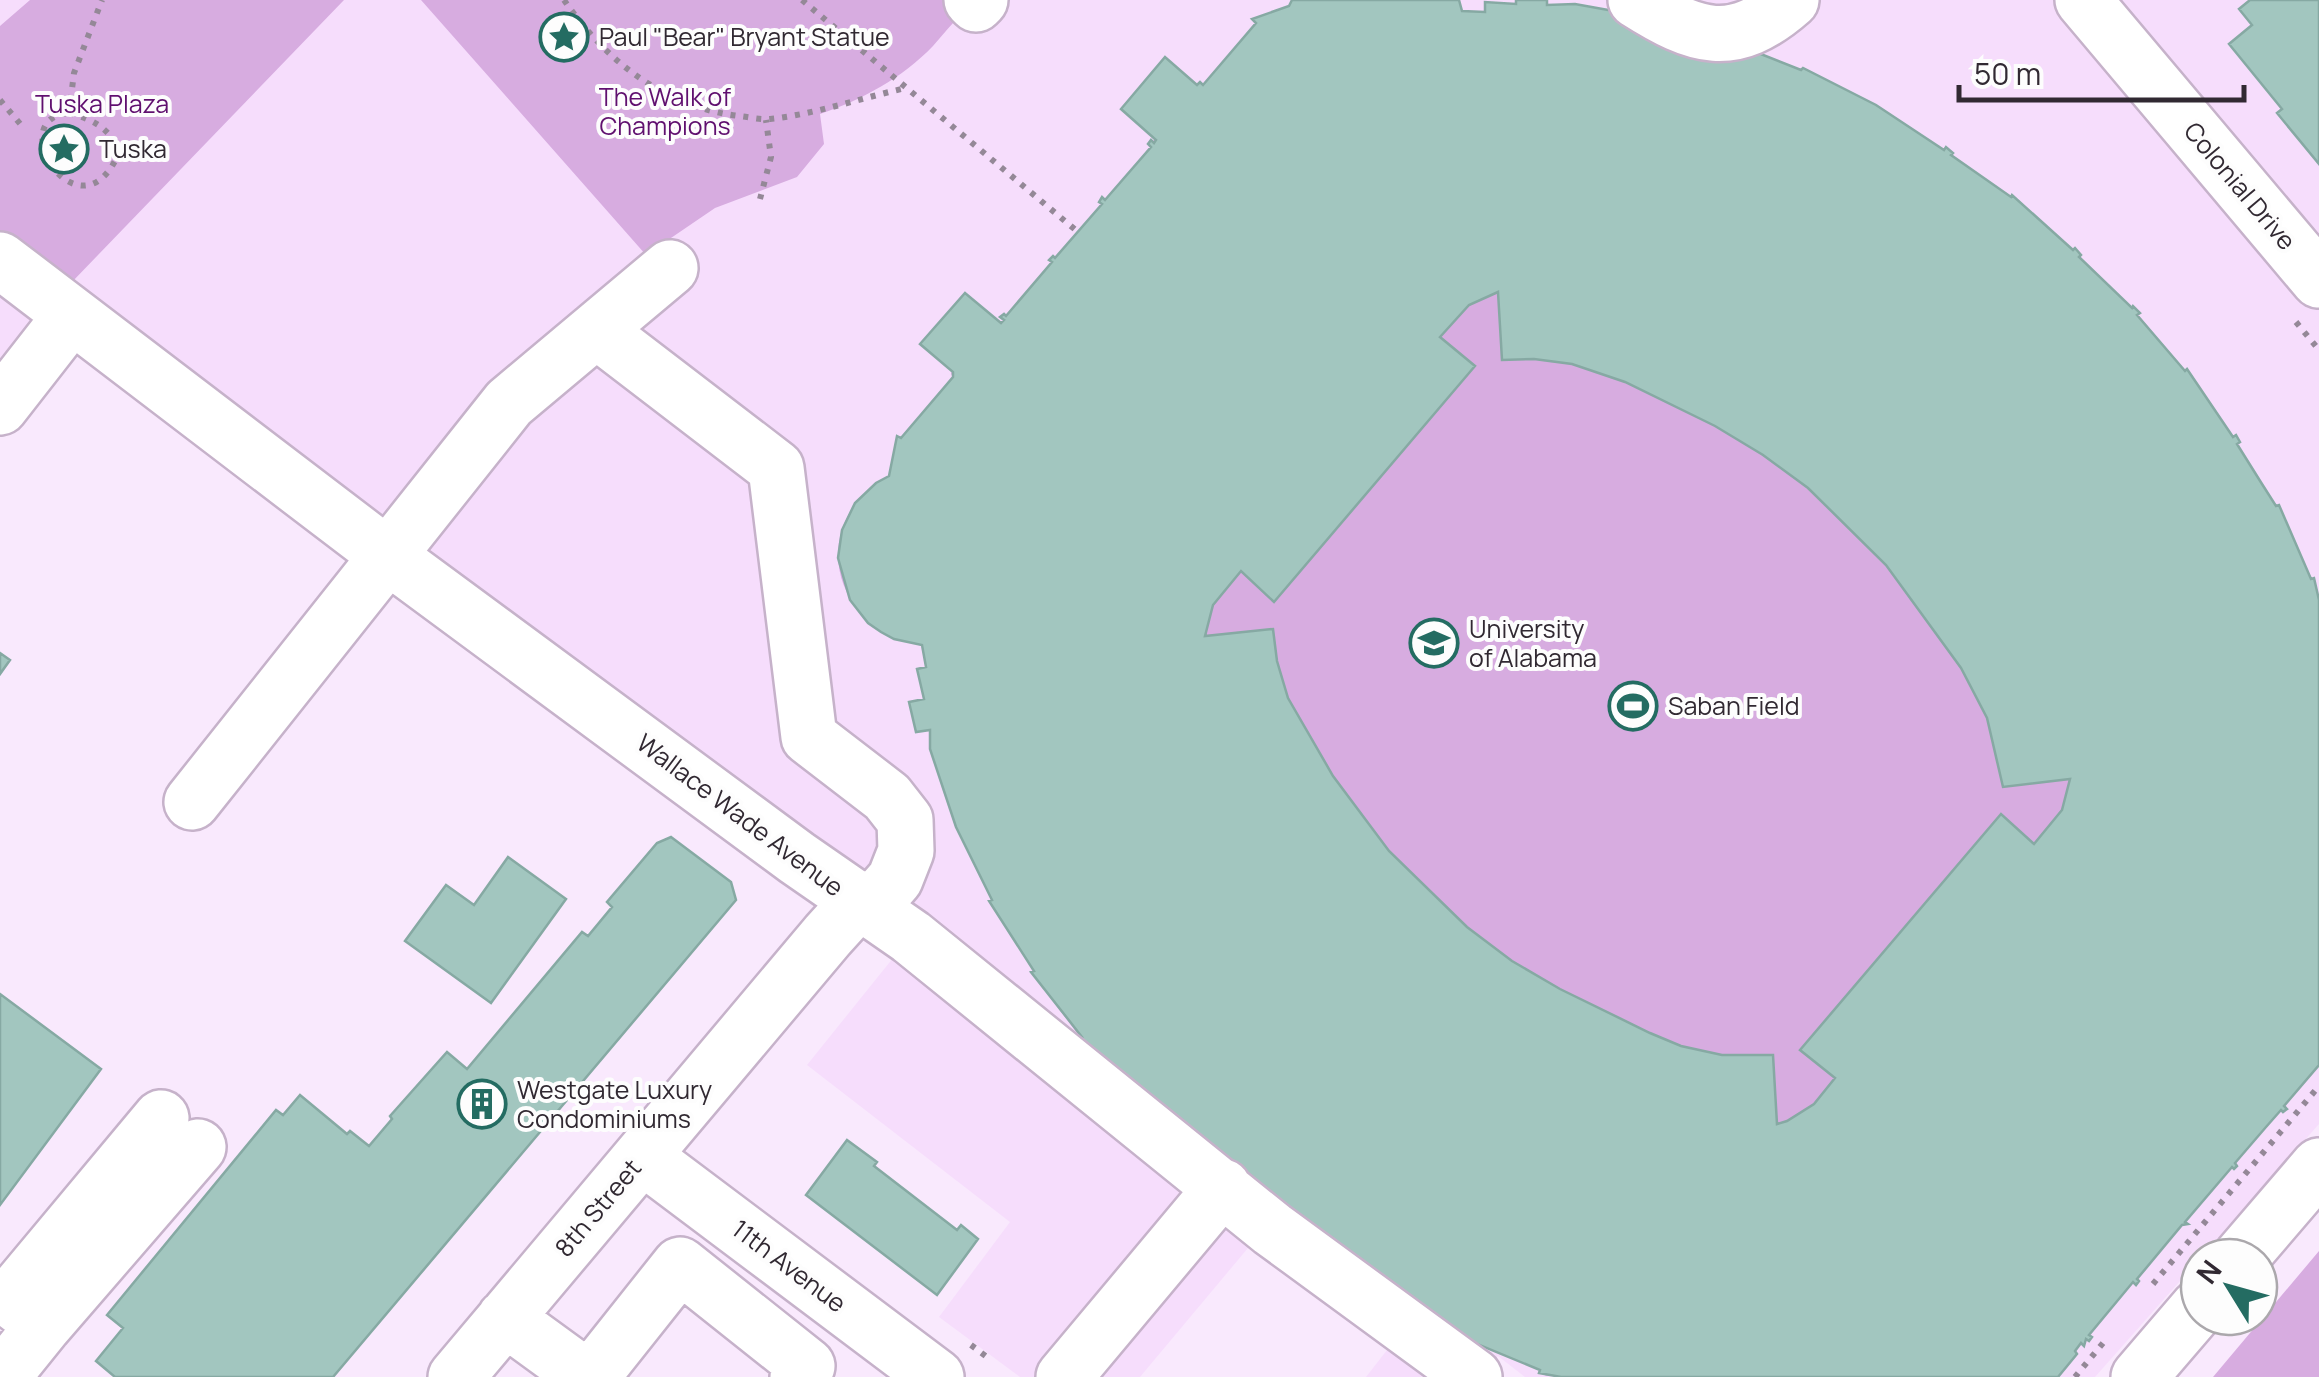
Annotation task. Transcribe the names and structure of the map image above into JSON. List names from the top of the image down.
{
  "streets": {
    "street": [
      "Colonial Drive",
      "Wallace Wade Avenue",
      "8th Street",
      "11th Avenue"
    ]
  },
  "crossings": [
    ["Wallace Wade Avenue", "8th Street"],
    ["8th Street", "11th Avenue"]
  ],
  "parks": ["The Walk of Champions", "Tuska Plaza"],
  "places": {
    "place": ["Paul \"Bear\" Bryant Statue", "Tuska"],
    "school or university": ["University of Alabama"],
    "sports": ["Saban Field"],
    "building": ["Westgate Luxury Condominiums"]
  },
  "scale_bar": "50 m",
  "north": "top left"
}
